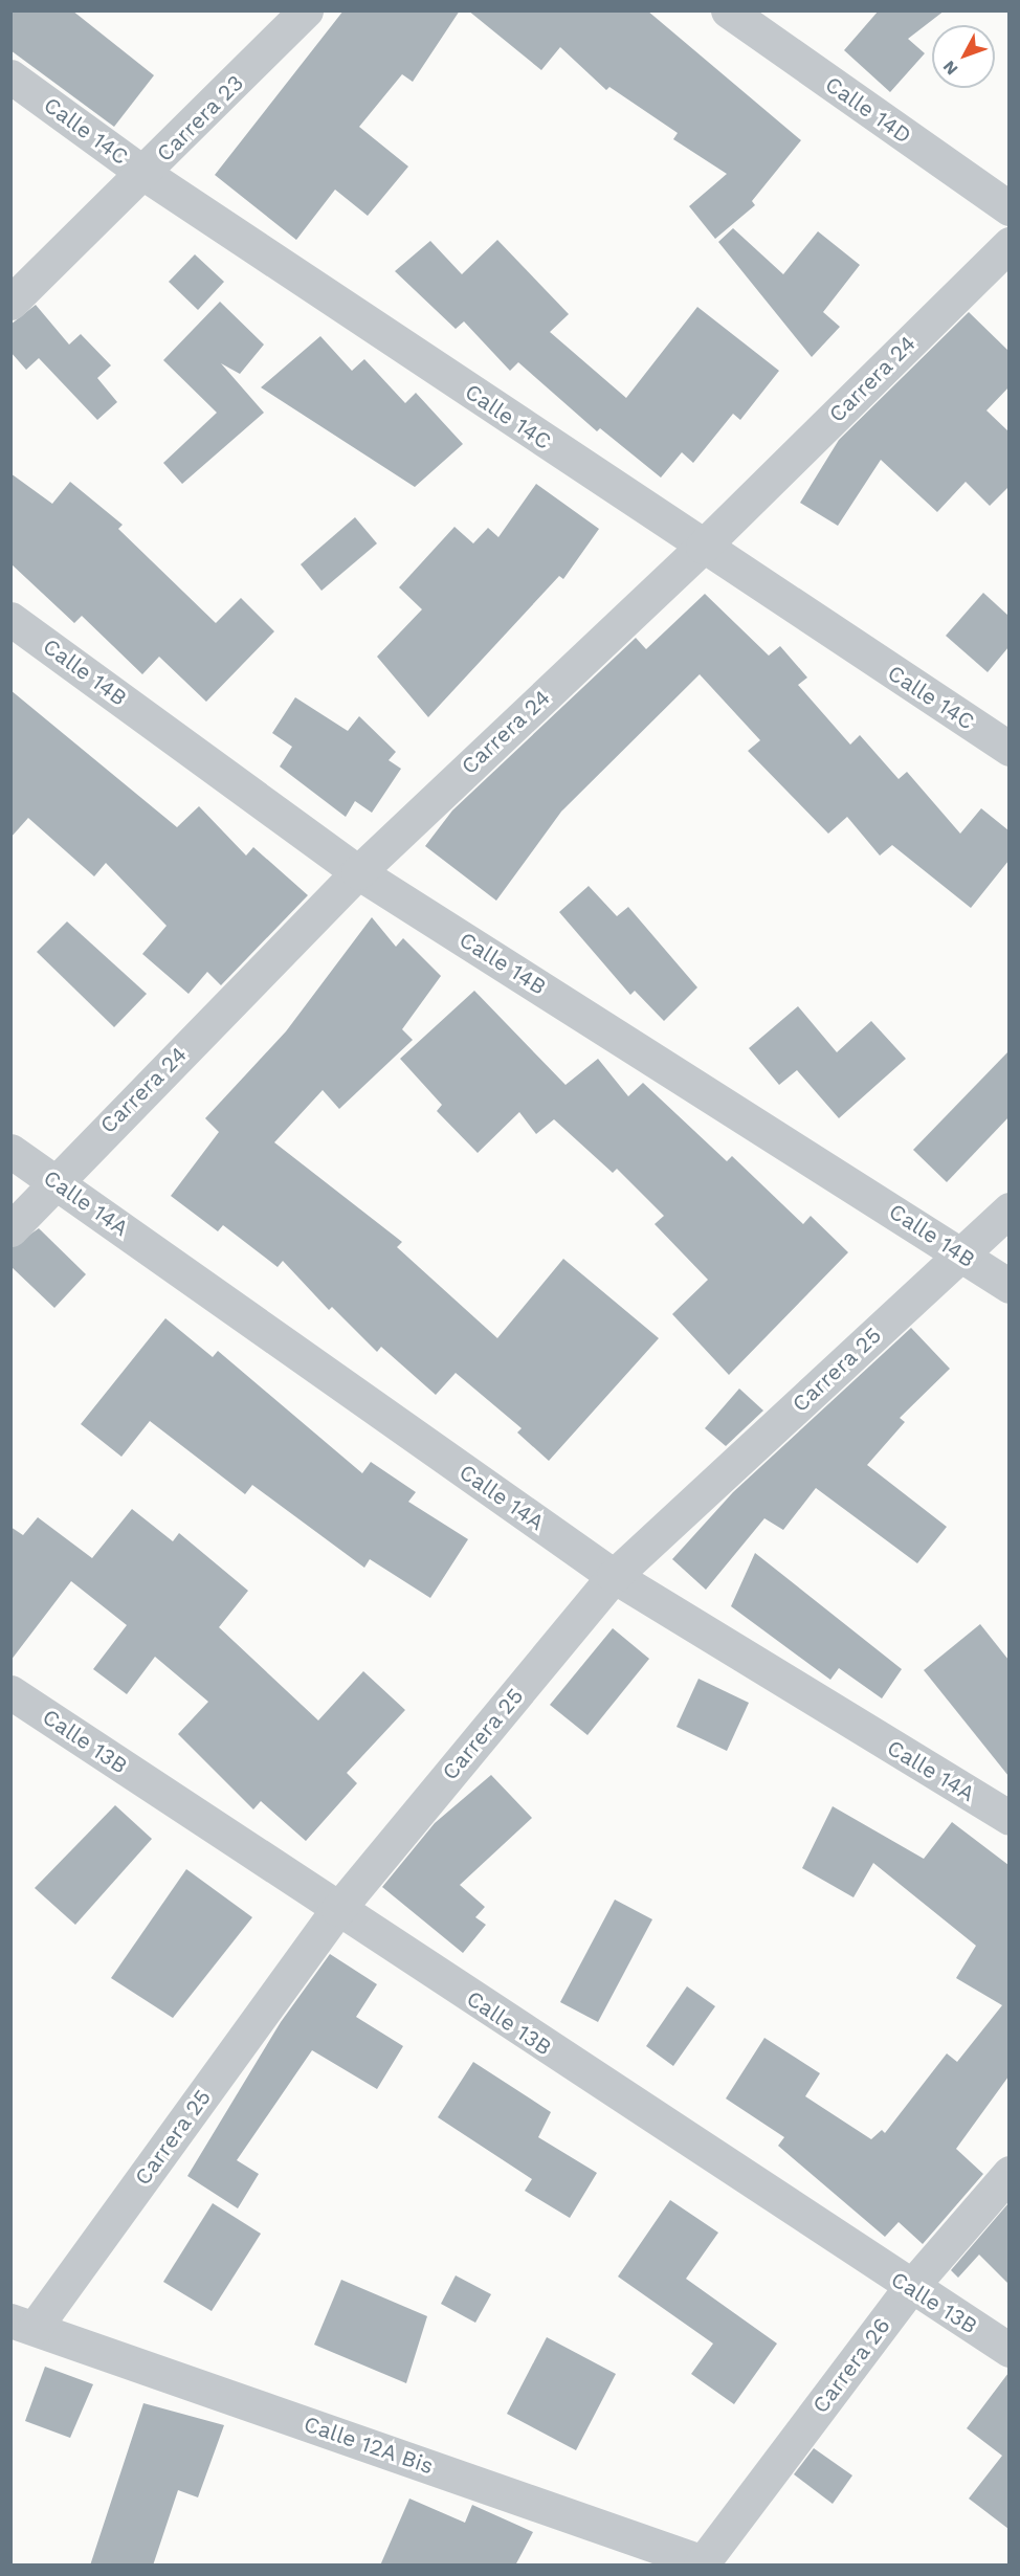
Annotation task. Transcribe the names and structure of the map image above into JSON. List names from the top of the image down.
{
  "streets": {
    "street": [
      "Calle 14D",
      "Carrera 23",
      "Calle 14C",
      "Carrera 24",
      "Calle 14B",
      "Calle 14A",
      "Carrera 25",
      "Calle 13B",
      "Carrera 26",
      "Calle 12A Bis"
    ]
  },
  "crossings": [
    ["Carrera 23", "Calle 14C"],
    ["Calle 14C", "Carrera 24"],
    ["Carrera 24", "Calle 14B"],
    ["Carrera 24", "Calle 14A"],
    ["Calle 14B", "Carrera 25"],
    ["Calle 14A", "Carrera 25"],
    ["Carrera 25", "Calle 13B"],
    ["Carrera 25", "Calle 12A Bis"],
    ["Calle 13B", "Carrera 26"],
    ["Carrera 26", "Calle 12A Bis"]
  ],
  "north": "bottom left"
}
